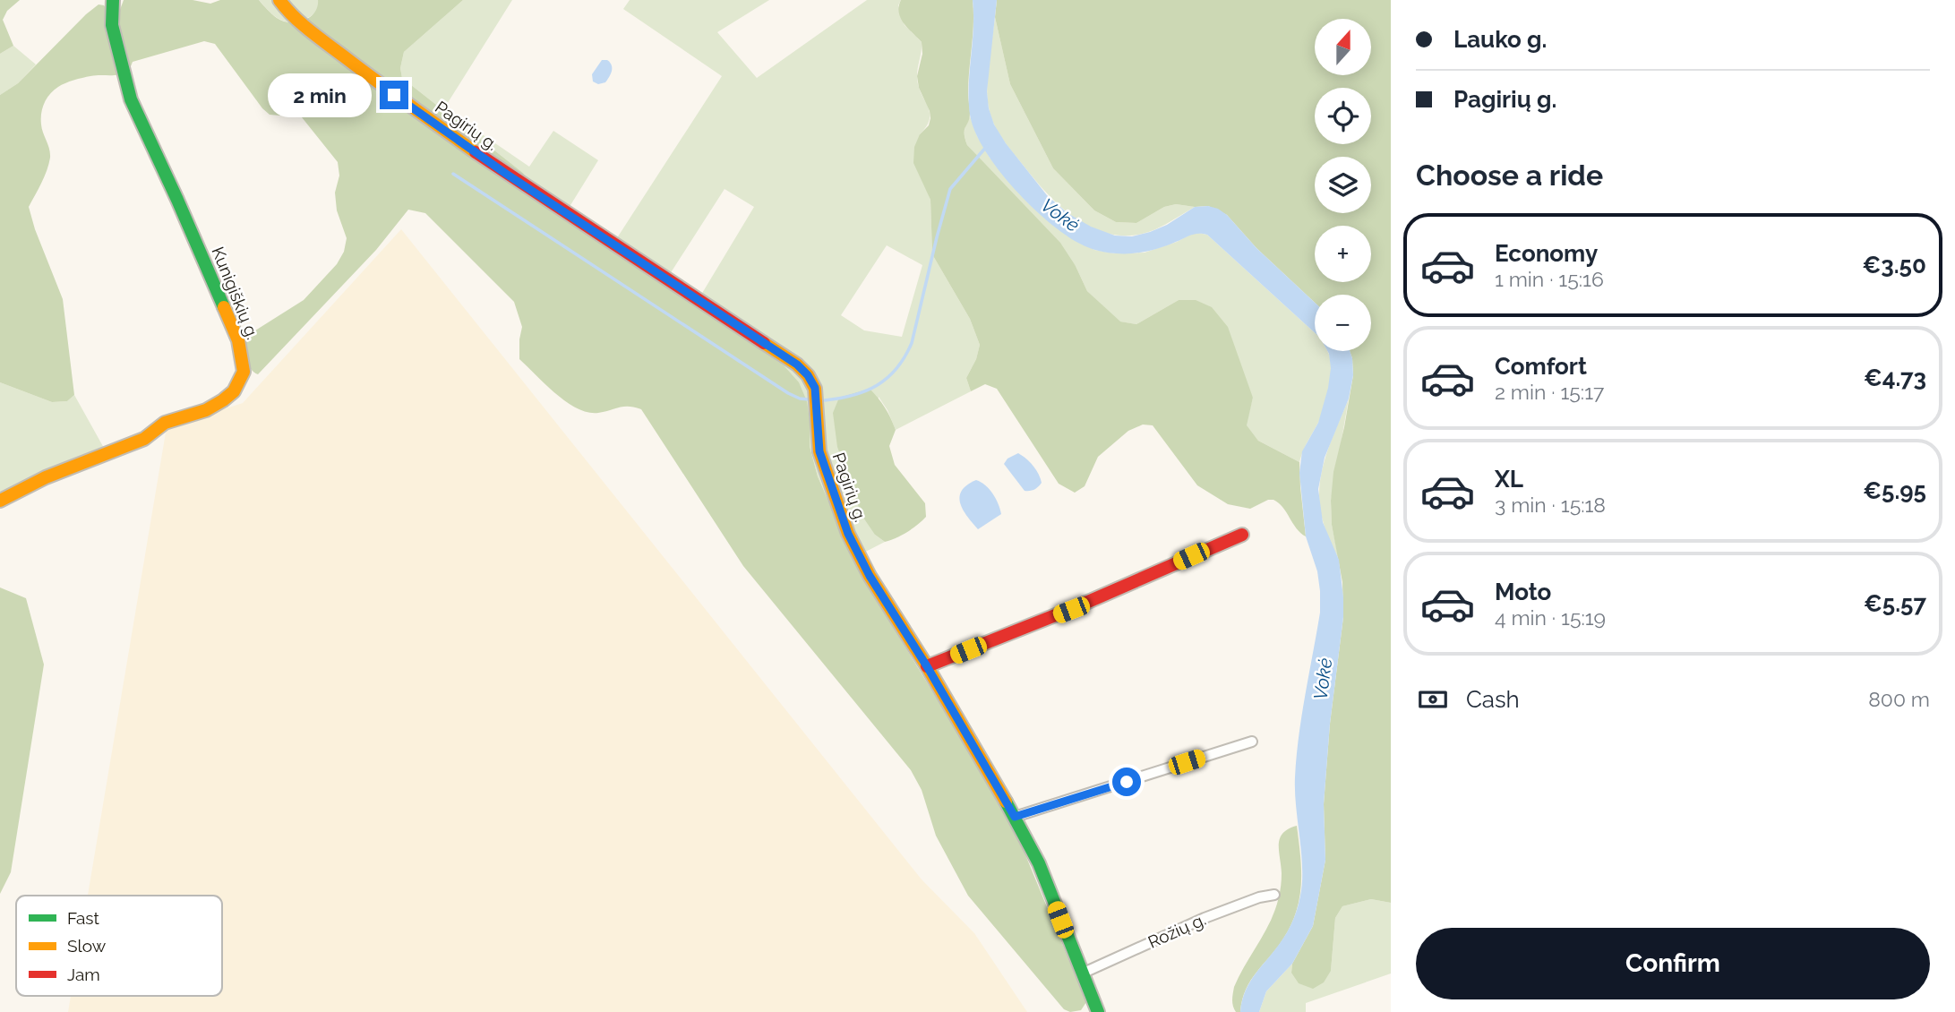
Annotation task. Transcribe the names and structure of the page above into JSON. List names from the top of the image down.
{
  "streets": {
    "street": ["Pagirių g.", "Kunigiškių g.", "Rožių g."]
  },
  "crossings": [
    ["Pagirių g.", "Rožių g."]
  ],
  "water": ["Vokė"],
  "legend": ["Fast", "Slow", "Jam"],
  "north": "top",
  "page": {
    "banner": ["Lauko g.", "Pagirių g."],
    "map_buttons": ["+", "−"],
    "bubble": "2 min",
    "heading": "Choose a ride",
    "list": [
      {
        "name": "Economy",
        "note": "1 min · 15:16",
        "value": "€3.50"
      },
      {
        "name": "Comfort",
        "note": "2 min · 15:17",
        "value": "€4.73"
      },
      {
        "name": "XL",
        "note": "3 min · 15:18",
        "value": "€5.95"
      },
      {
        "name": "Moto",
        "note": "4 min · 15:19",
        "value": "€5.57"
      }
    ],
    "pay": ["Cash", "800 m"],
    "buttons": "Confirm"
  }
}
